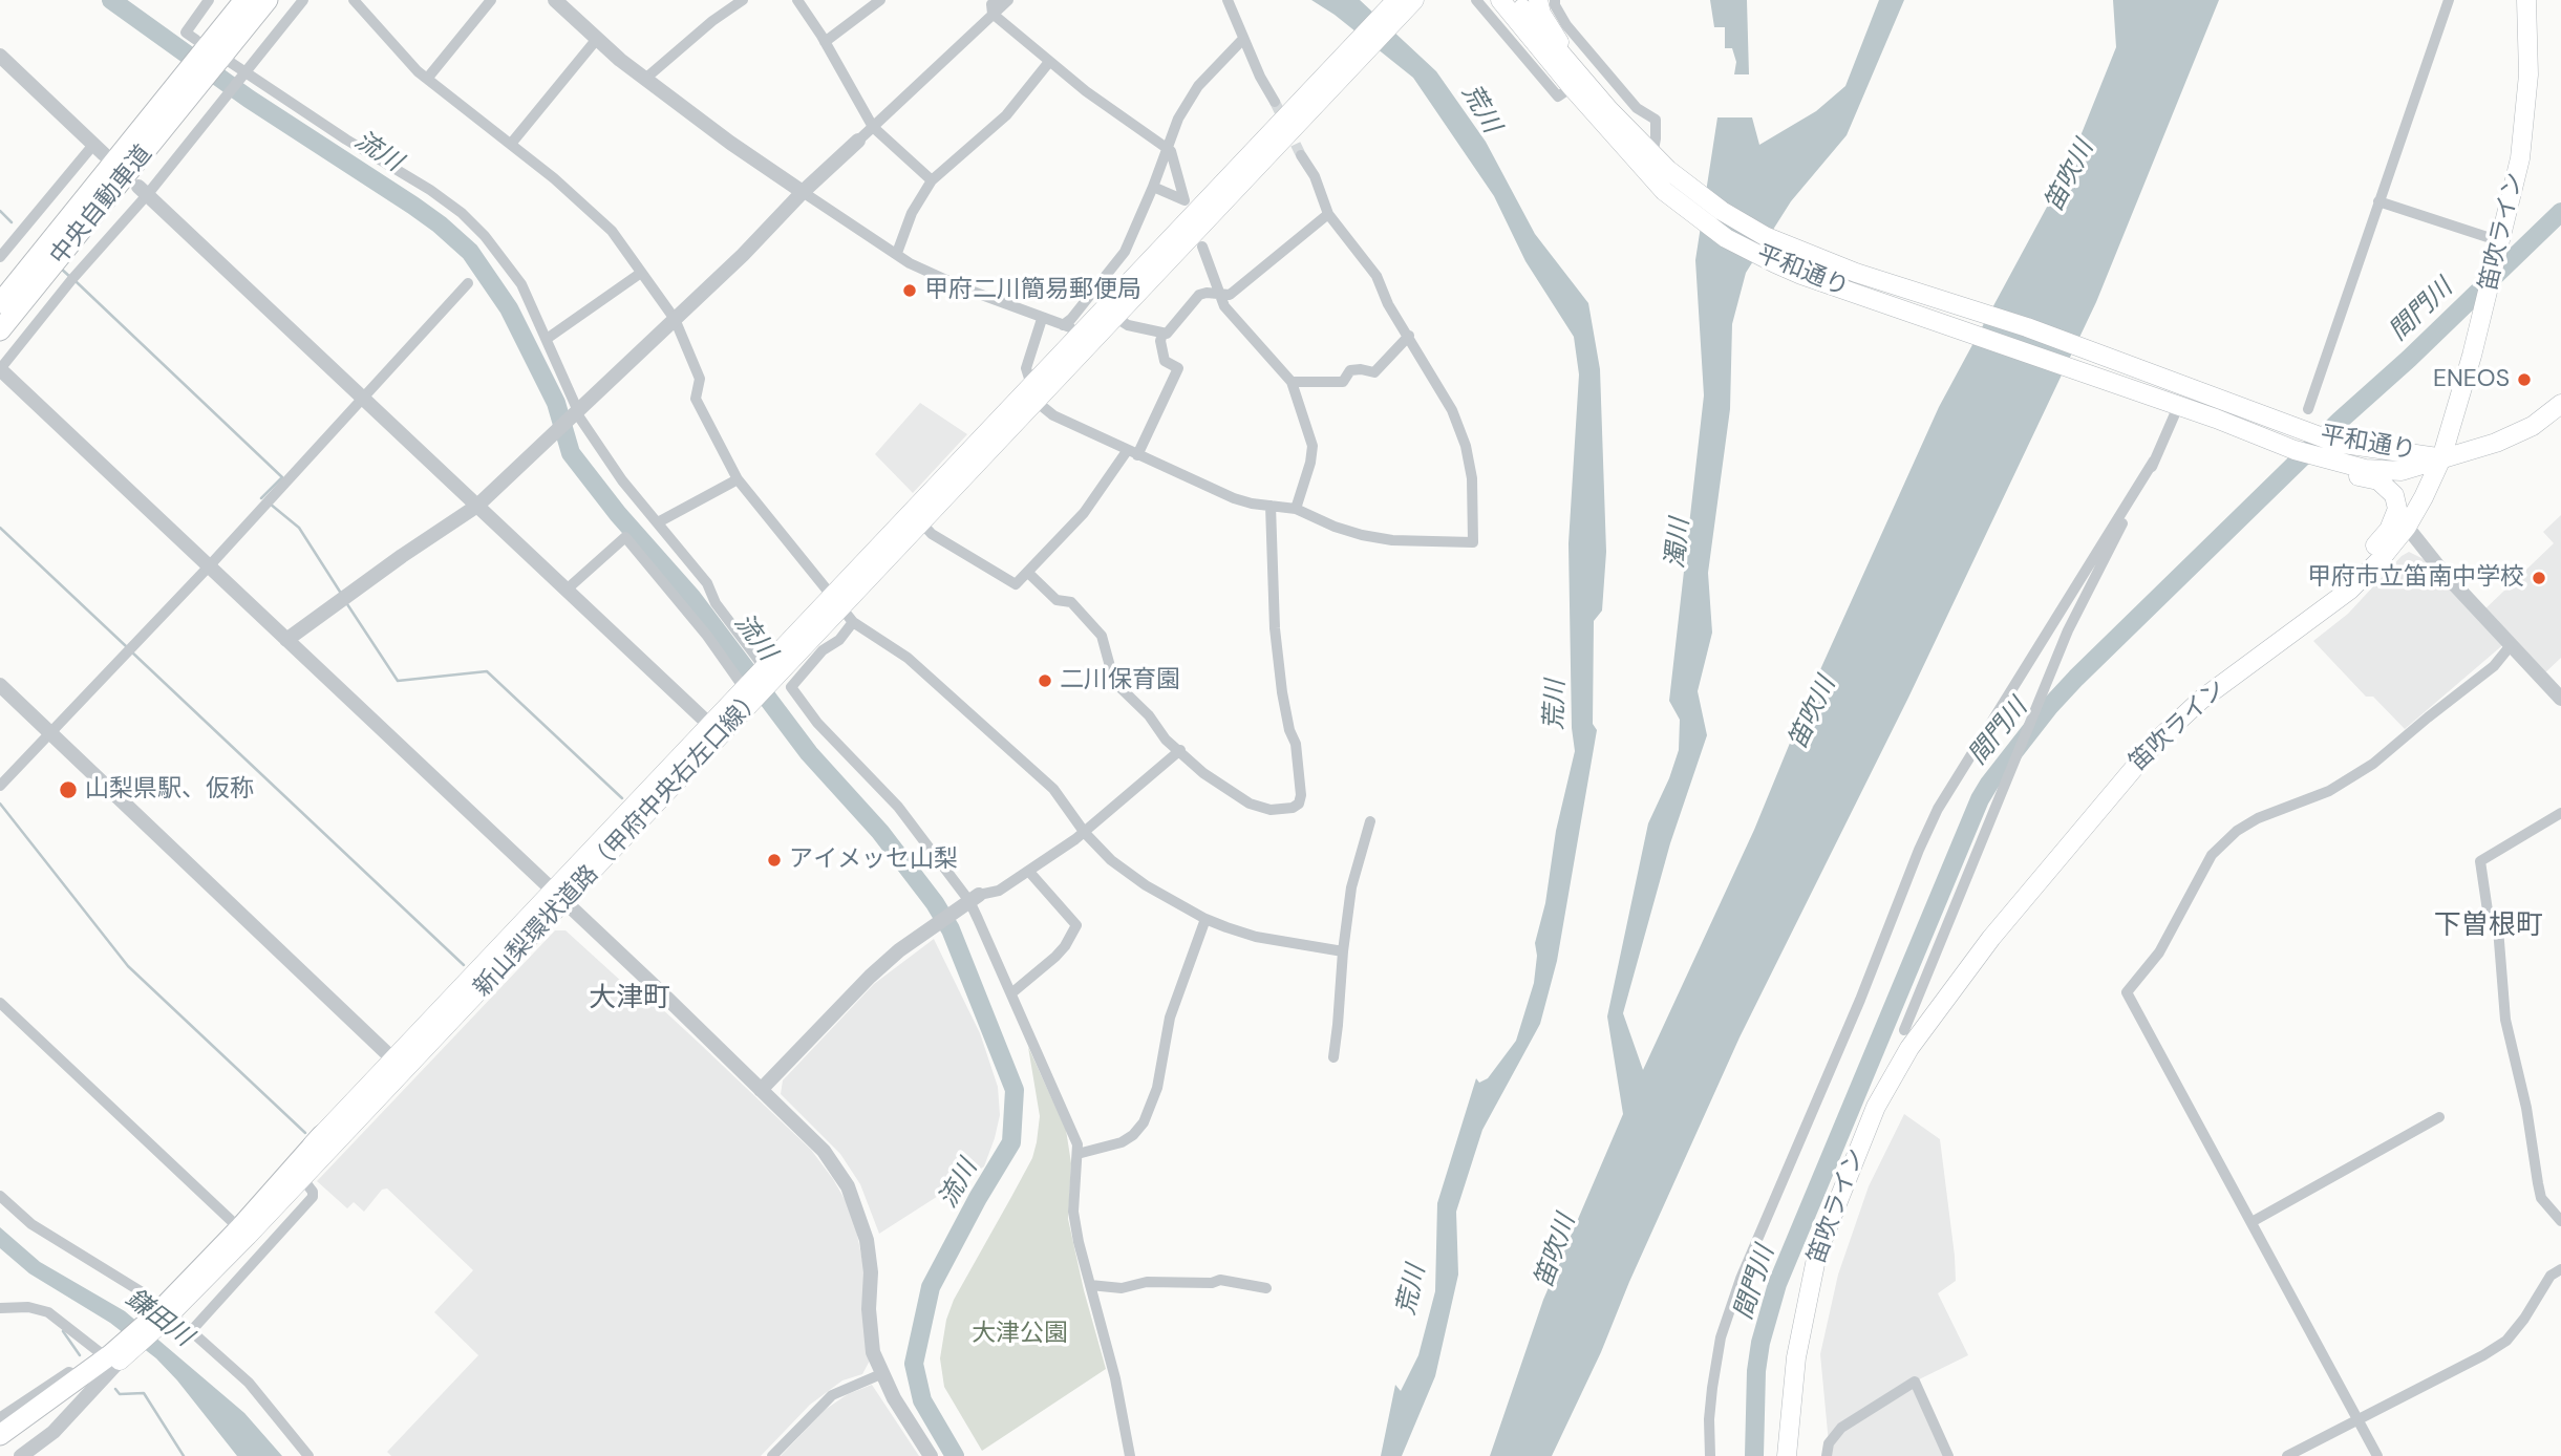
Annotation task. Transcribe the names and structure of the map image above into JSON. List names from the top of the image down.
{
  "streets": {
    "highway": ["中央自動車道"],
    "main road": ["笛吹ライン", "平和通り", "新山梨環状道路（甲府中央右左口線）"]
  },
  "crossings": [
    ["笛吹ライン", "平和通り"]
  ],
  "districts": ["下曽根町", "大津町"],
  "water": [
    "荒川",
    "流川",
    "笛吹川",
    "間門川",
    "濁川",
    "鎌田川"
  ],
  "parks": ["大津公園"],
  "places": [
    "甲府二川簡易郵便局",
    "ENEOS",
    "甲府市立笛南中学校",
    "二川保育園",
    "山梨県駅、仮称",
    "アイメッセ山梨"
  ]
}
